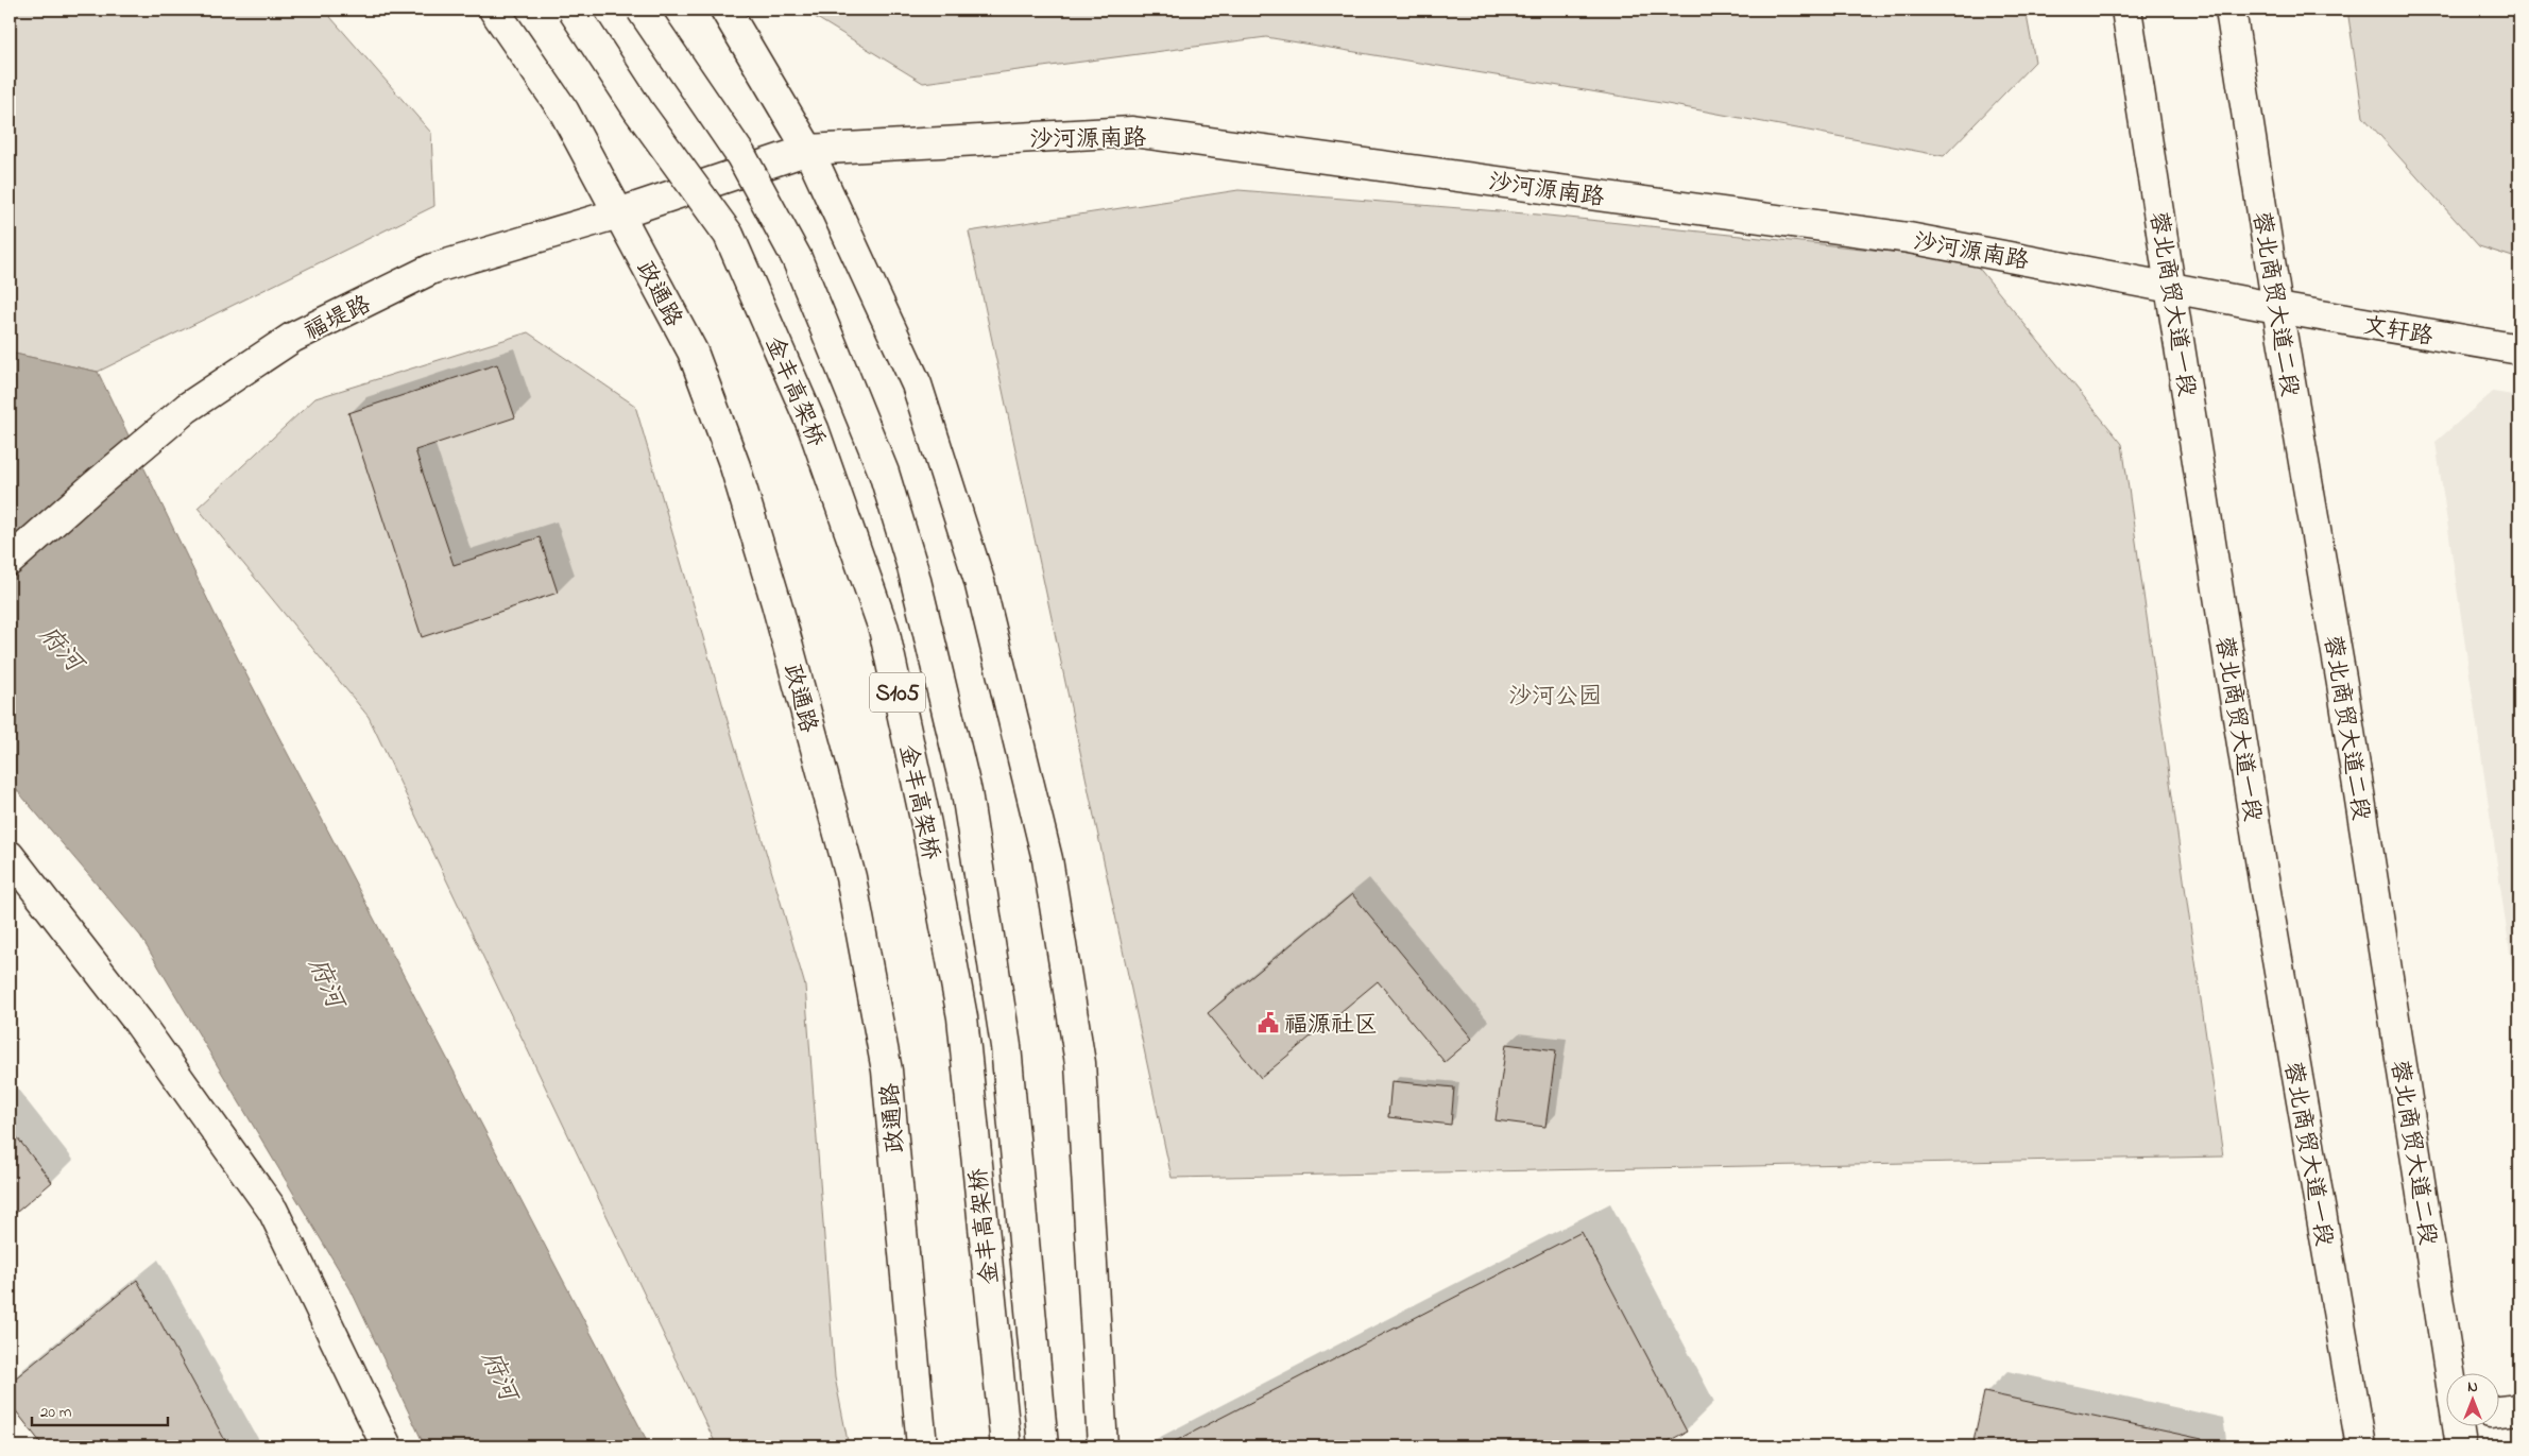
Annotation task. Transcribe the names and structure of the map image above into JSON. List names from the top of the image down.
{
  "streets": {
    "main road": [
      "沙河源南路",
      "政通路",
      "蓉北商贸大道一段",
      "蓉北商贸大道二段",
      "福堤路",
      "文轩路",
      "金丰高架桥",
      "S105"
    ]
  },
  "crossings": [
    ["沙河源南路", "政通路"],
    ["沙河源南路", "蓉北商贸大道一段"],
    ["沙河源南路", "蓉北商贸大道二段"],
    ["沙河源南路", "福堤路"],
    ["沙河源南路", "文轩路"],
    ["政通路", "福堤路"],
    ["蓉北商贸大道二段", "文轩路"]
  ],
  "water": ["府河"],
  "parks": ["沙河公园"],
  "places": {
    "public building": ["福源社区"]
  },
  "scale_bar": "20 m",
  "north": "top"
}
